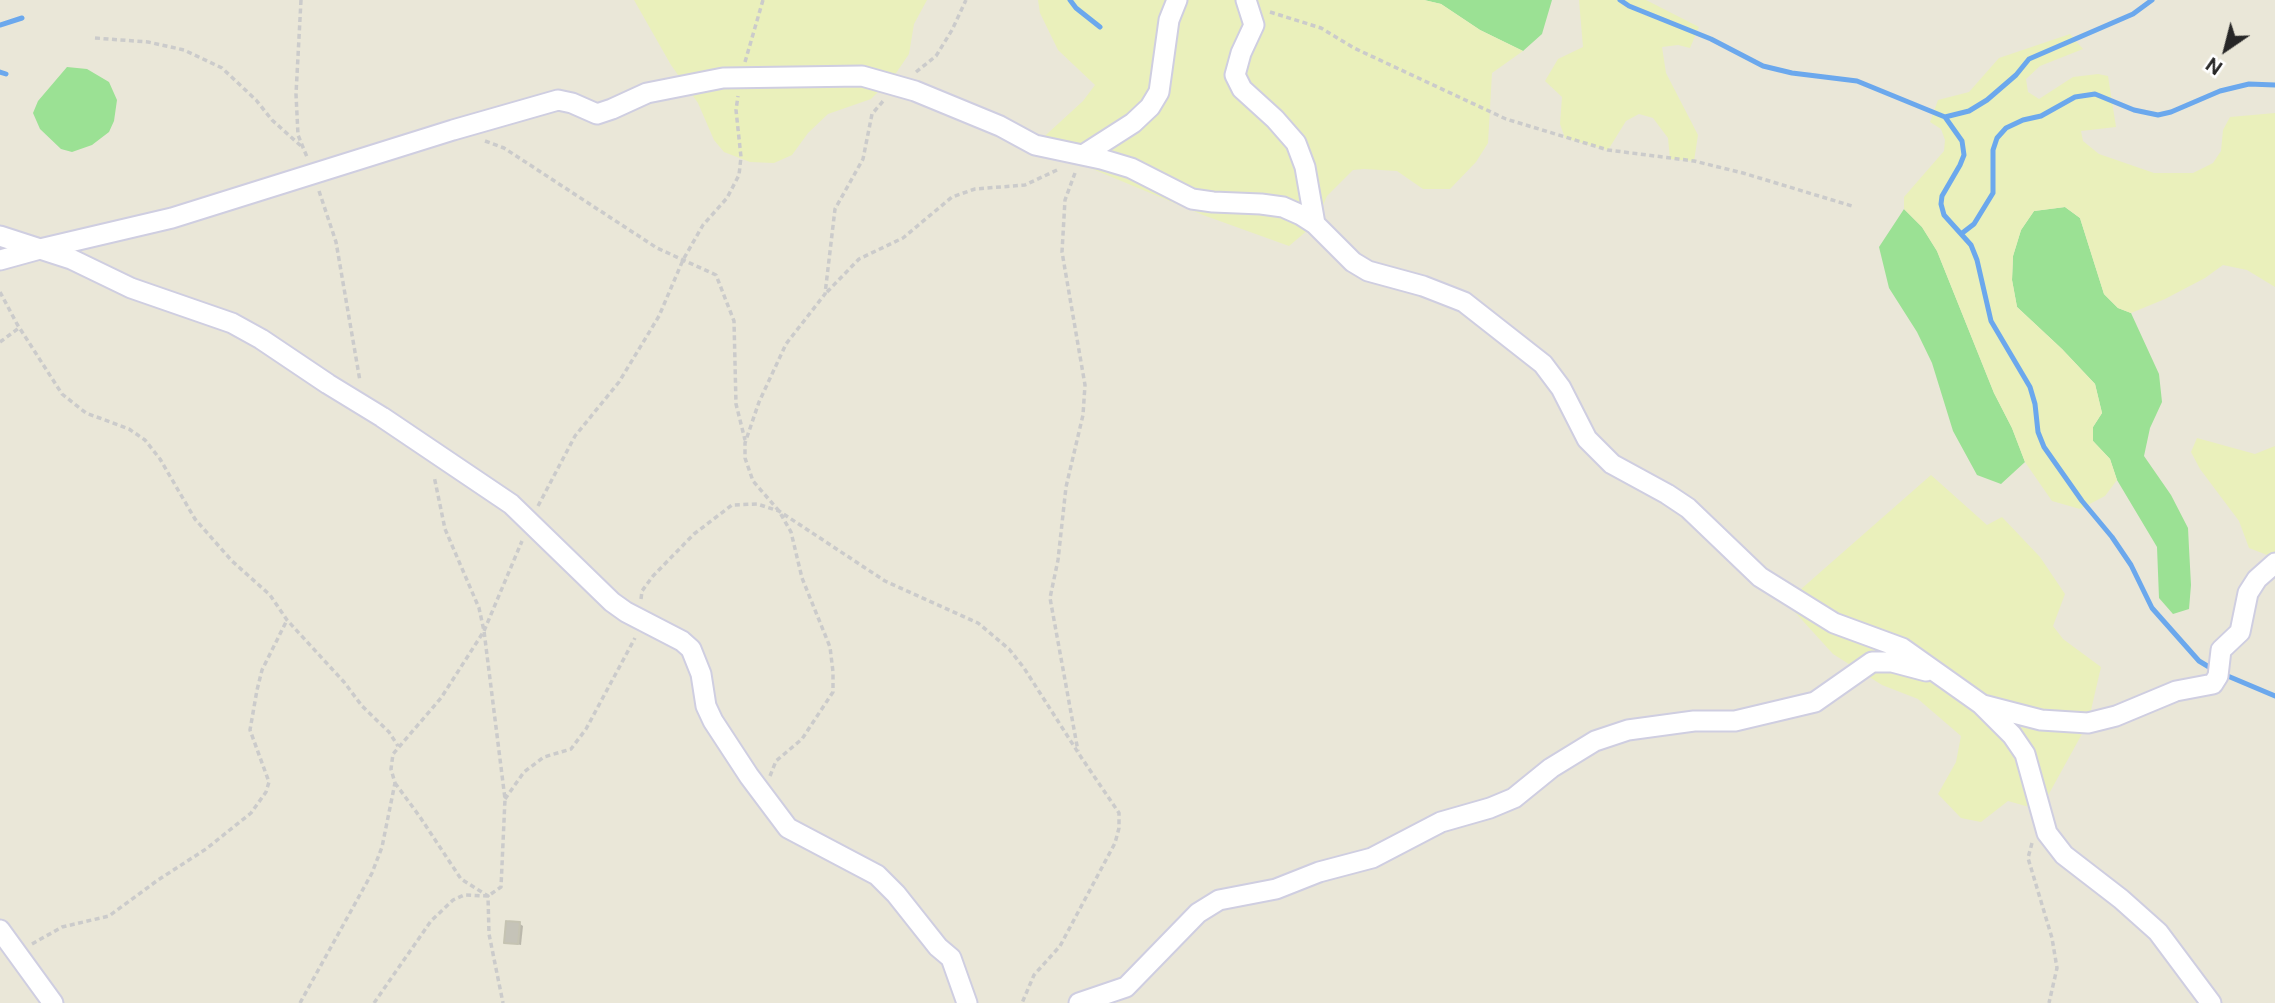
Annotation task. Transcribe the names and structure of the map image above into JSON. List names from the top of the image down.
{
  "north": "bottom left"
}
